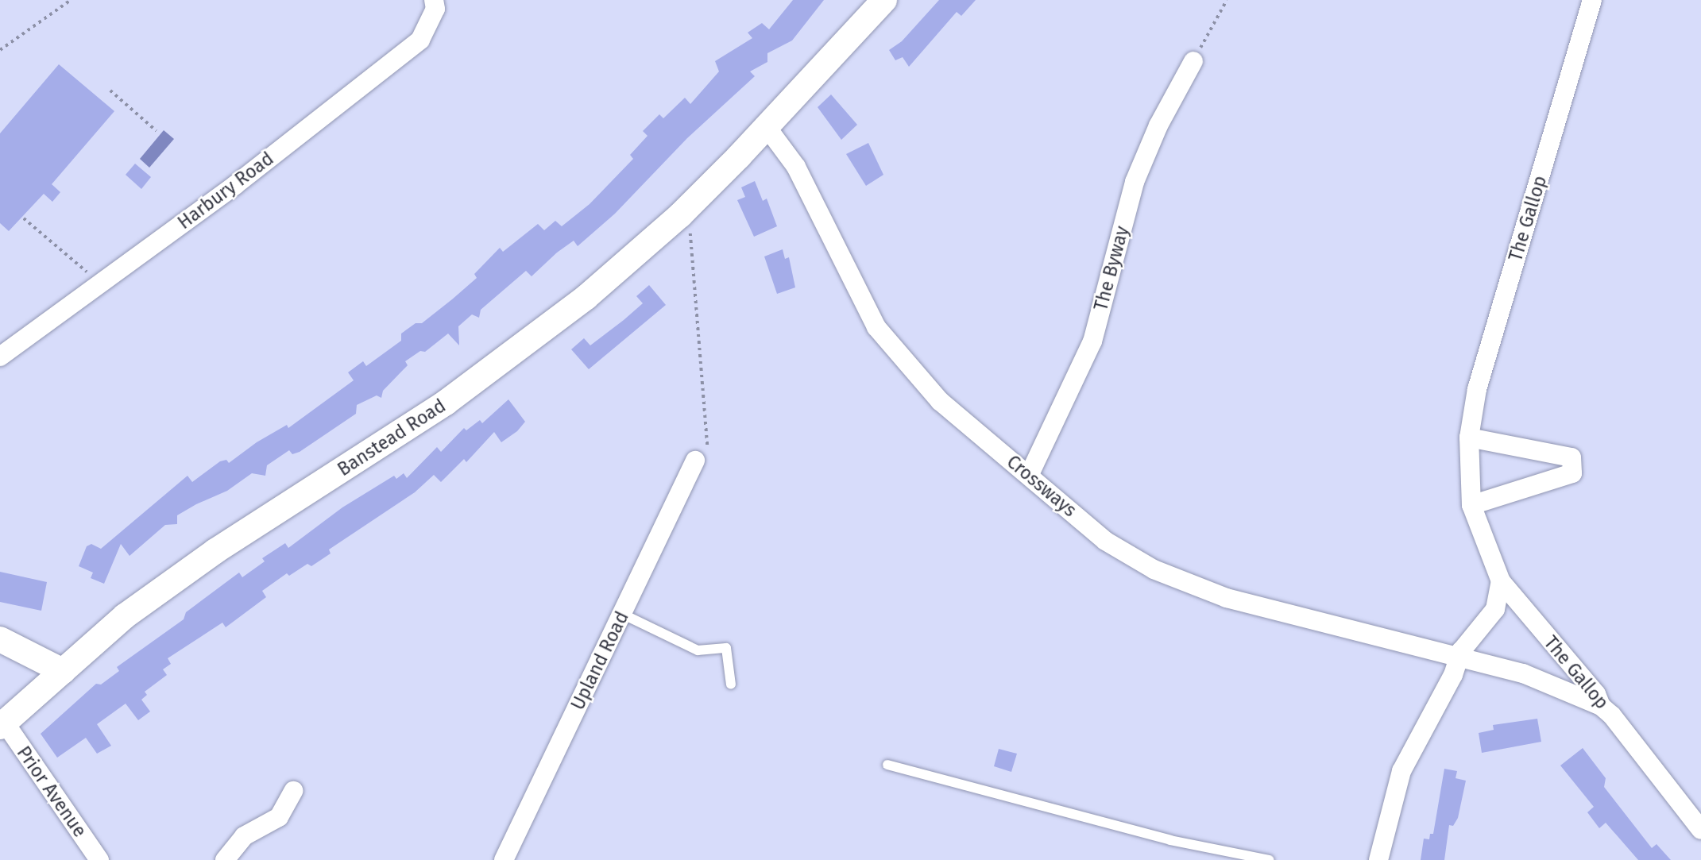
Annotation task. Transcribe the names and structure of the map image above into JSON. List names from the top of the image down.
{
  "streets": {
    "street": [
      "Harbury Road",
      "The Gallop",
      "The Byway",
      "Banstead Road",
      "Crossways",
      "Upland Road",
      "Prior Avenue"
    ]
  },
  "crossings": [
    ["The Gallop", "Crossways"],
    ["The Byway", "Crossways"],
    ["Banstead Road", "Crossways"],
    ["Banstead Road", "Prior Avenue"]
  ]
}
